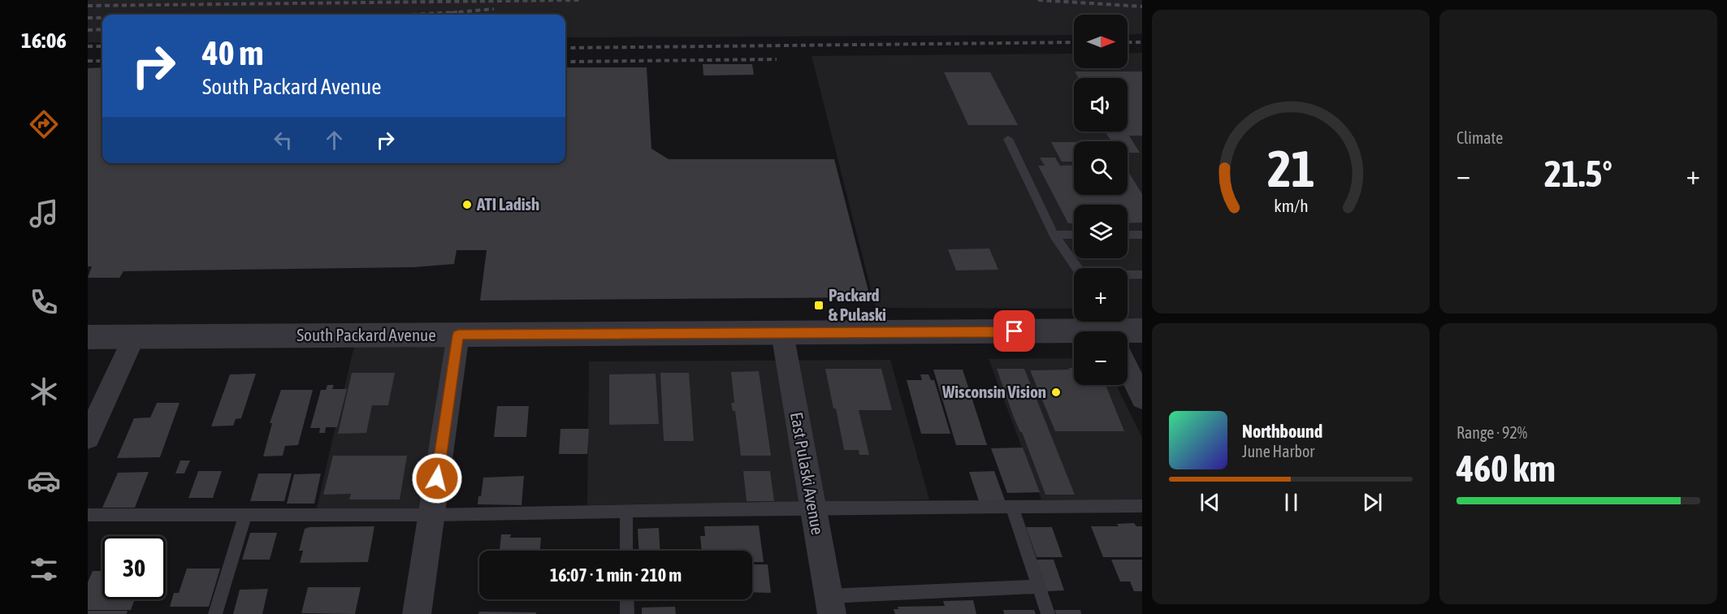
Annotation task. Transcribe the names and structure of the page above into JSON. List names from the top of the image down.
{
  "streets": {
    "street": ["South Packard Avenue", "East Pulaski Avenue"]
  },
  "crossings": [
    ["South Packard Avenue", "East Pulaski Avenue"]
  ],
  "places": {
    "other": ["ATI Ladish", "Wisconsin Vision"],
    "transit": ["Packard & Pulaski"]
  },
  "north": "right",
  "page": {
    "tabs": "16:06",
    "tile": [
      "Climate",
      ["Range · 92%", "460 km"]
    ],
    "map_buttons": ["+", "−"],
    "turn": ["40 m", "South Packard Avenue"],
    "heat": ["−", "21.5°", "+"],
    "song": ["Northbound", "June Harbor"],
    "limit": "30",
    "trip": "16:07 · 1 min · 210 m",
    "gauge": ["21", "km/h"]
  }
}
